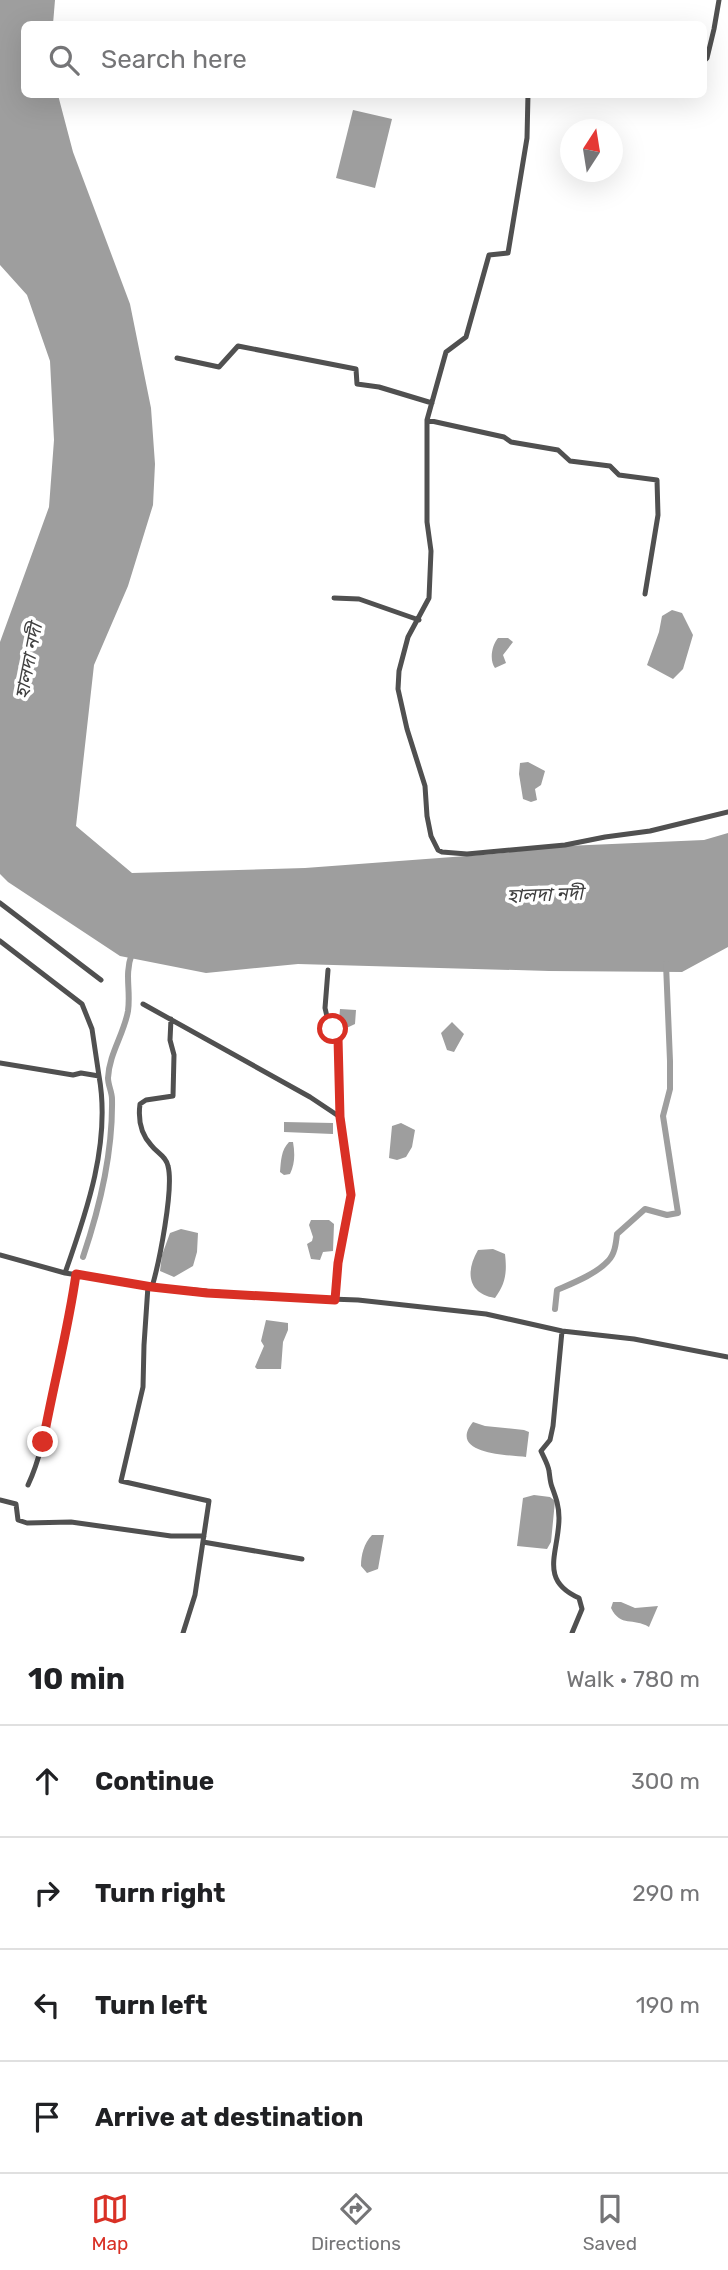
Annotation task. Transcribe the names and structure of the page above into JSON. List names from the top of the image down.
{
  "water": ["হালদা নদী"],
  "north": "top",
  "page": {
    "search": "Search here",
    "heading": ["10 min", "Walk · 780 m"],
    "list": [
      ["Continue", "300 m"],
      ["Turn right", "290 m"],
      ["Turn left", "190 m"],
      "Arrive at destination"
    ],
    "nav": ["Map", "Directions", "Saved"]
  }
}
